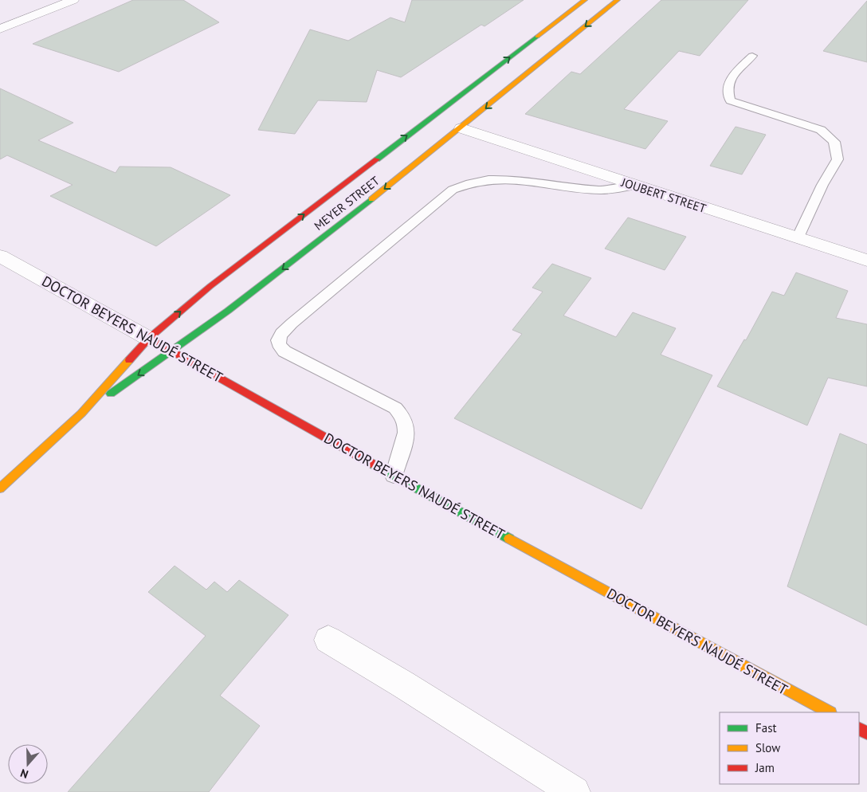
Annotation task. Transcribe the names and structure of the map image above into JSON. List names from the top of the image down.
{
  "streets": {
    "main road": ["MEYER STREET", "DOCTOR BEYERS NAUDÉ STREET"],
    "street": ["JOUBERT STREET"]
  },
  "crossings": [
    ["JOUBERT STREET", "MEYER STREET"],
    ["MEYER STREET", "DOCTOR BEYERS NAUDÉ STREET"]
  ],
  "legend": ["Fast", "Slow", "Jam"],
  "north": "bottom"
}
